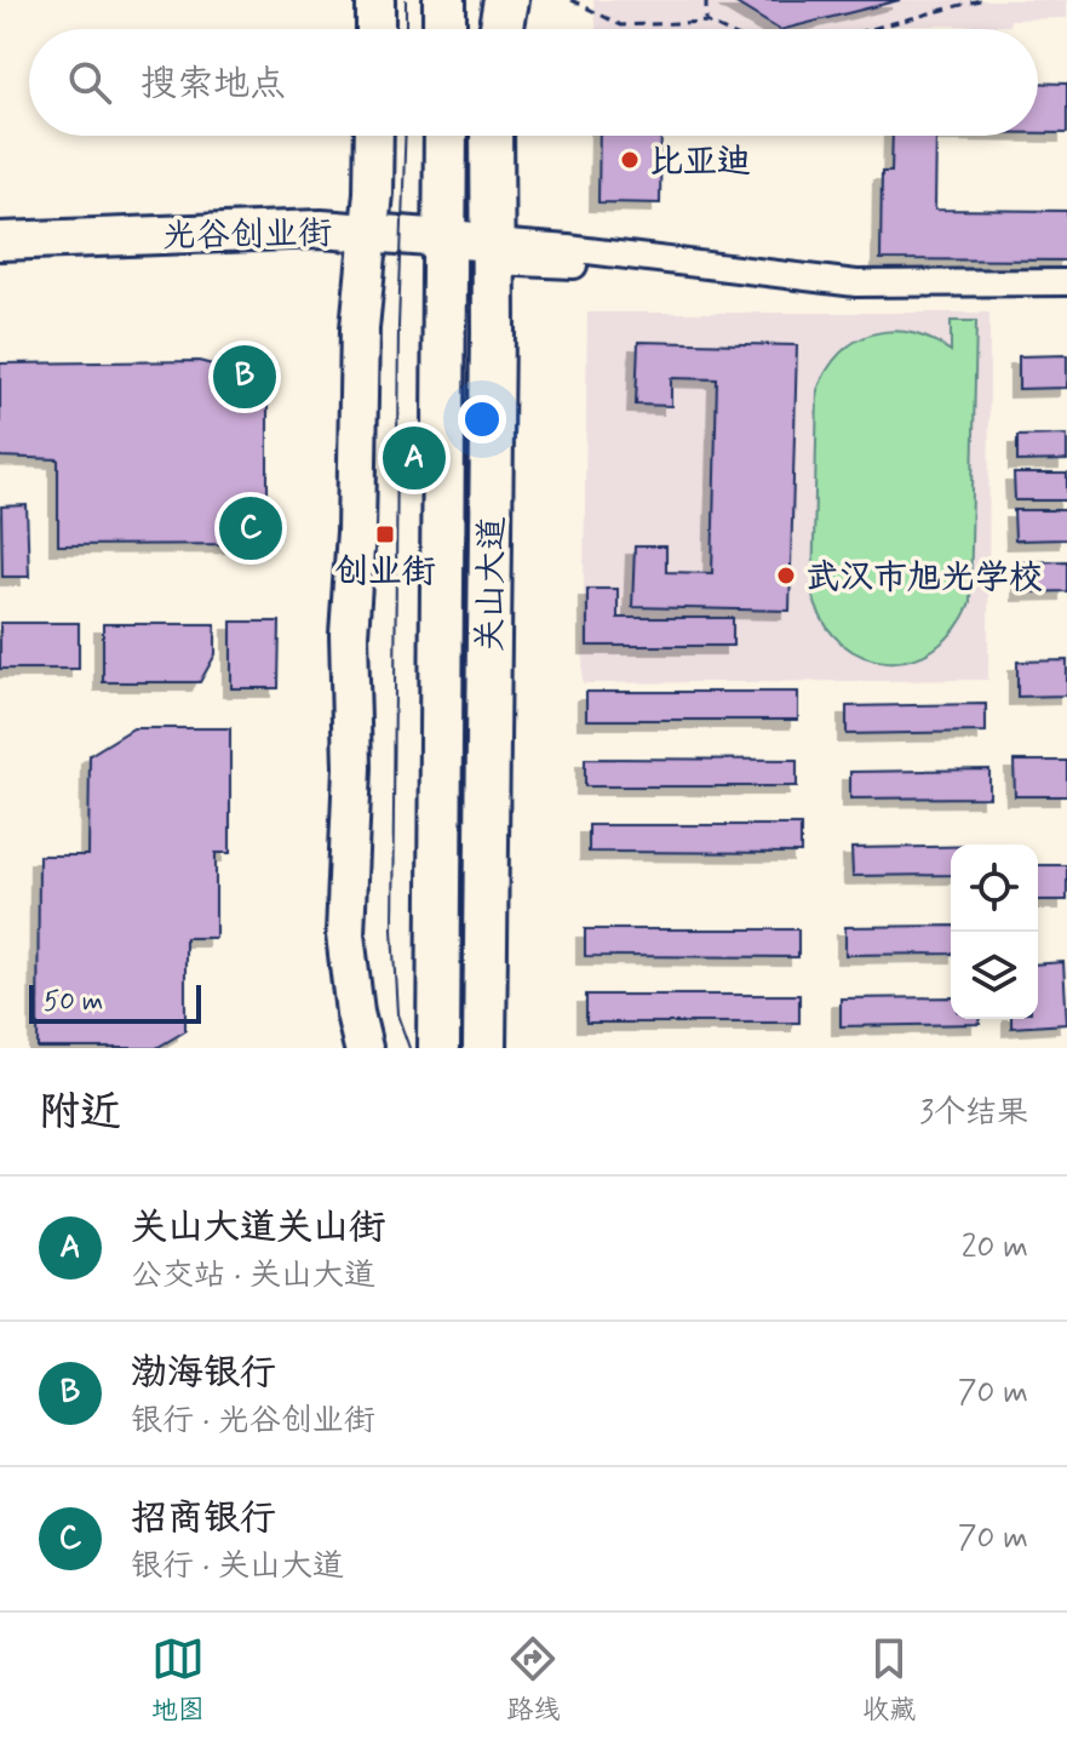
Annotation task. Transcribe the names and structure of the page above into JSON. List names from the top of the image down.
{
  "streets": {
    "main road": ["光谷创业街", "关山大道"]
  },
  "crossings": [
    ["光谷创业街", "关山大道"]
  ],
  "places": {
    "other": ["比亚迪", "武汉市旭光学校"],
    "transit": ["创业街"]
  },
  "scale_bar": "50 m",
  "page": {
    "search": "搜索地点",
    "pins": ["B", "A", "C"],
    "scale": "50 m",
    "heading": ["附近", "3个结果"],
    "list": [
      {
        "mark": "A",
        "name": "关山大道关山街",
        "note": "公交站 · 关山大道",
        "value": "20 m"
      },
      {
        "mark": "B",
        "name": "渤海银行",
        "note": "银行 · 光谷创业街",
        "value": "70 m"
      },
      {
        "mark": "C",
        "name": "招商银行",
        "note": "银行 · 关山大道",
        "value": "70 m"
      }
    ],
    "nav": ["地图", "路线", "收藏"]
  }
}
